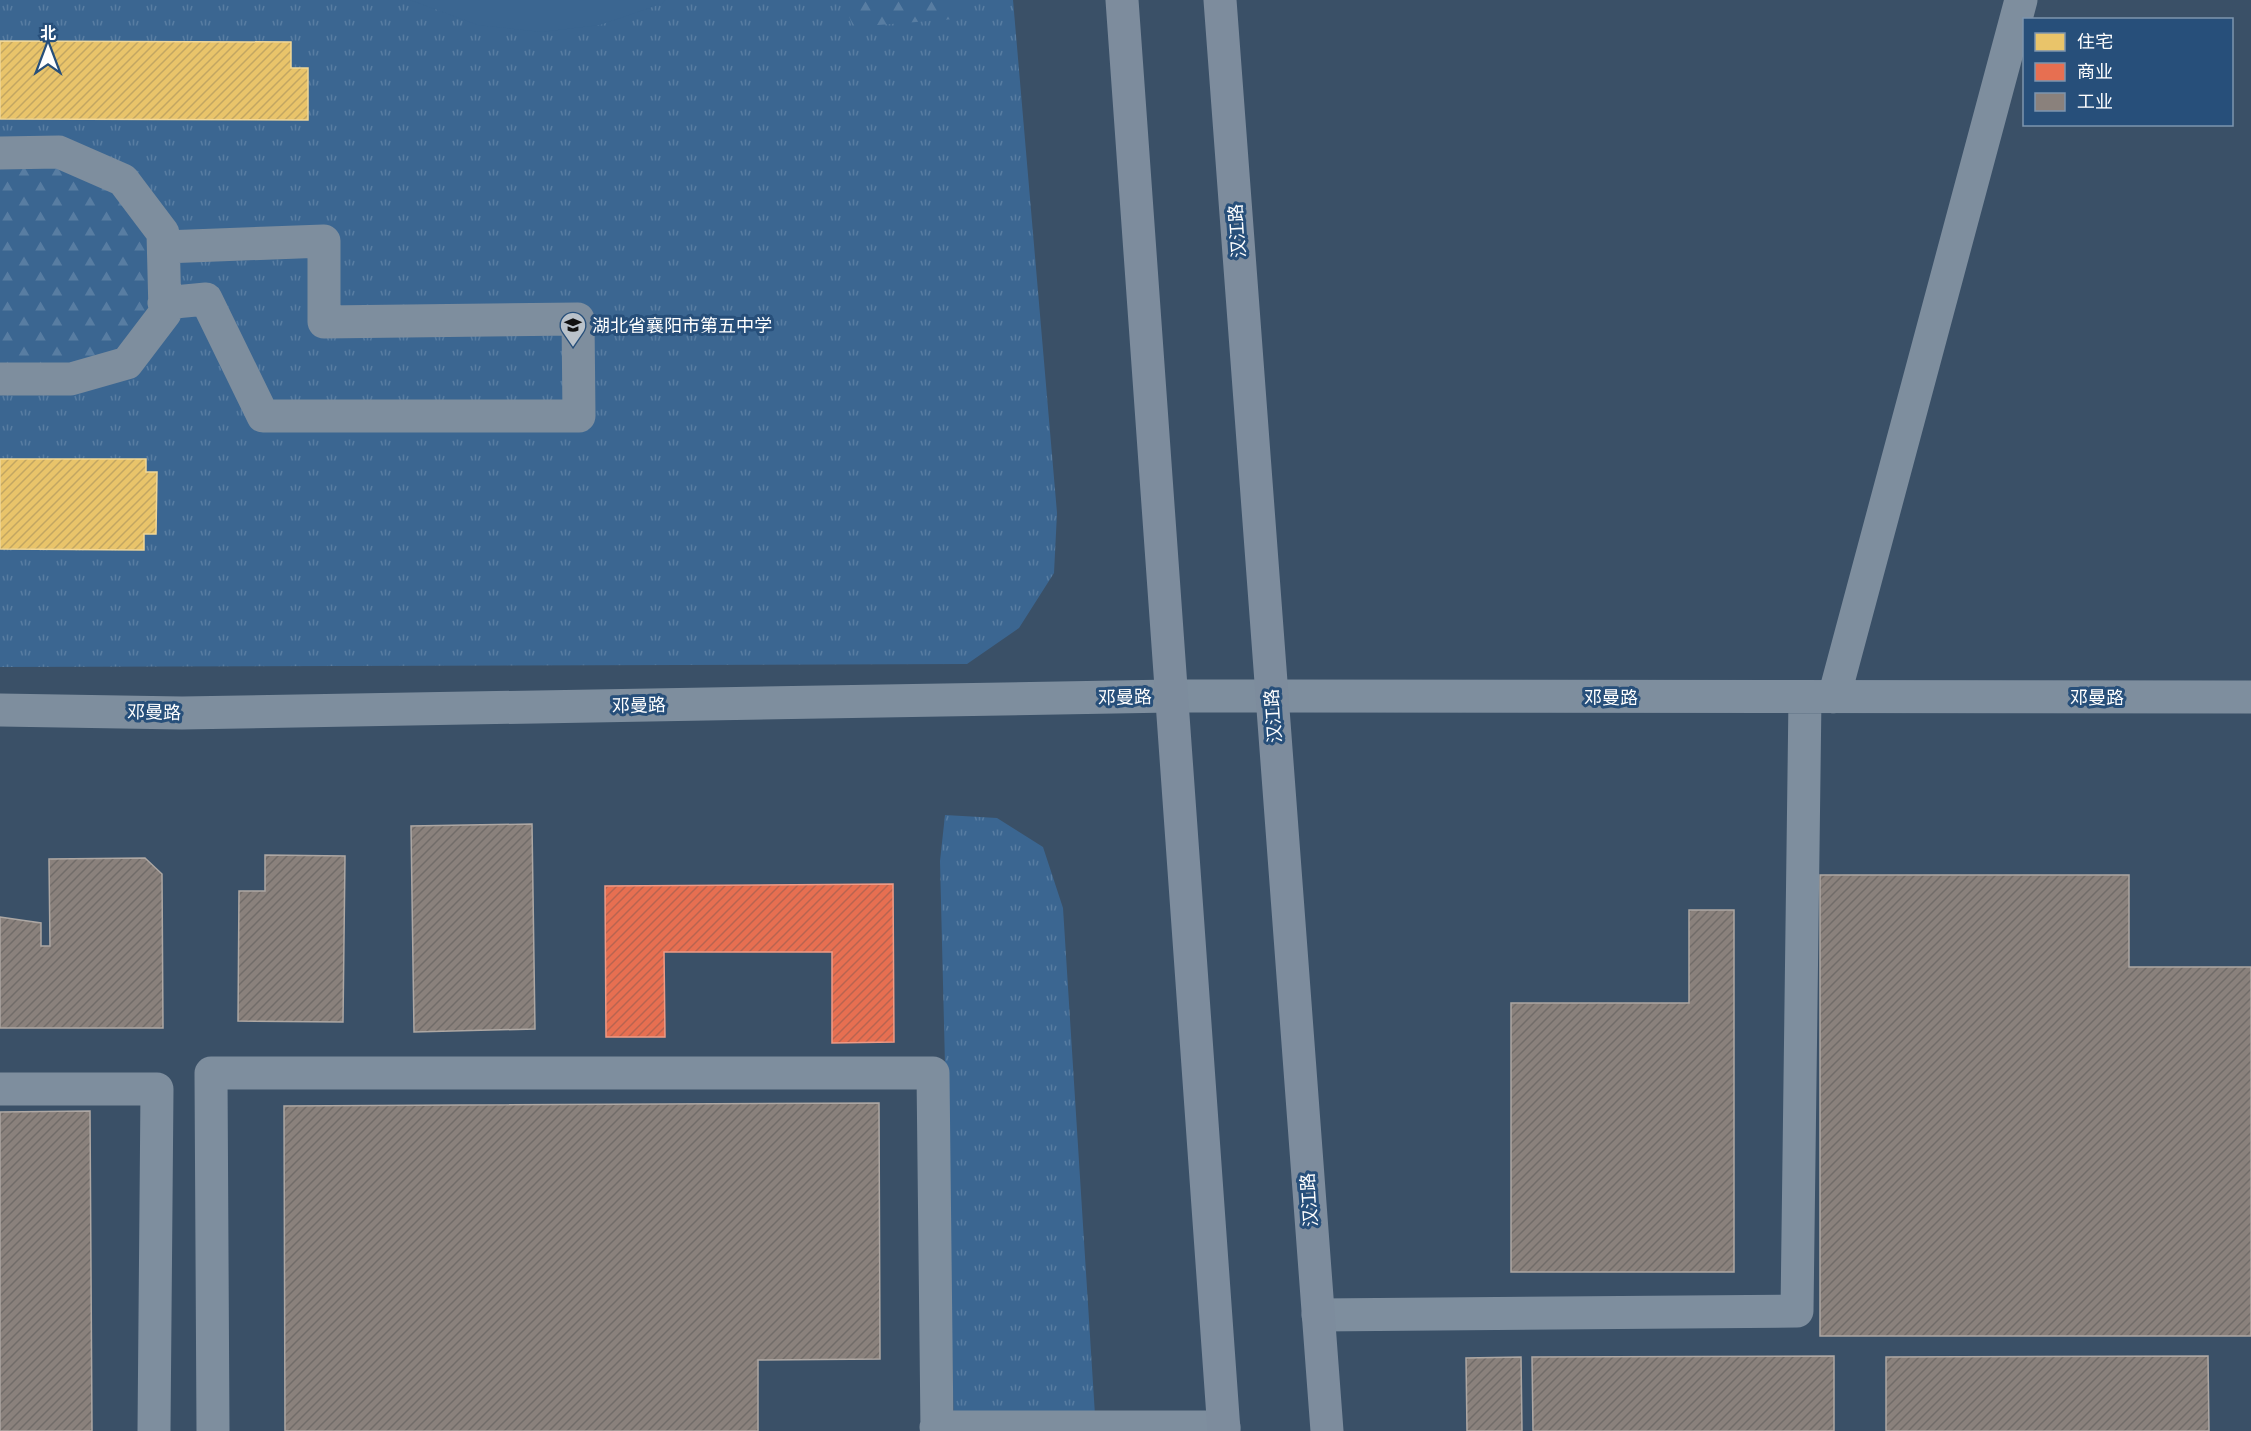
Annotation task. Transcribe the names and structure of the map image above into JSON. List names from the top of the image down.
{
  "streets": {
    "main road": ["汉江路"],
    "street": ["邓曼路"]
  },
  "crossings": [
    ["汉江路", "邓曼路"]
  ],
  "places": {
    "school or university": ["湖北省襄阳市第五中学"]
  },
  "legend": ["住宅", "商业", "工业"],
  "north": "top"
}
